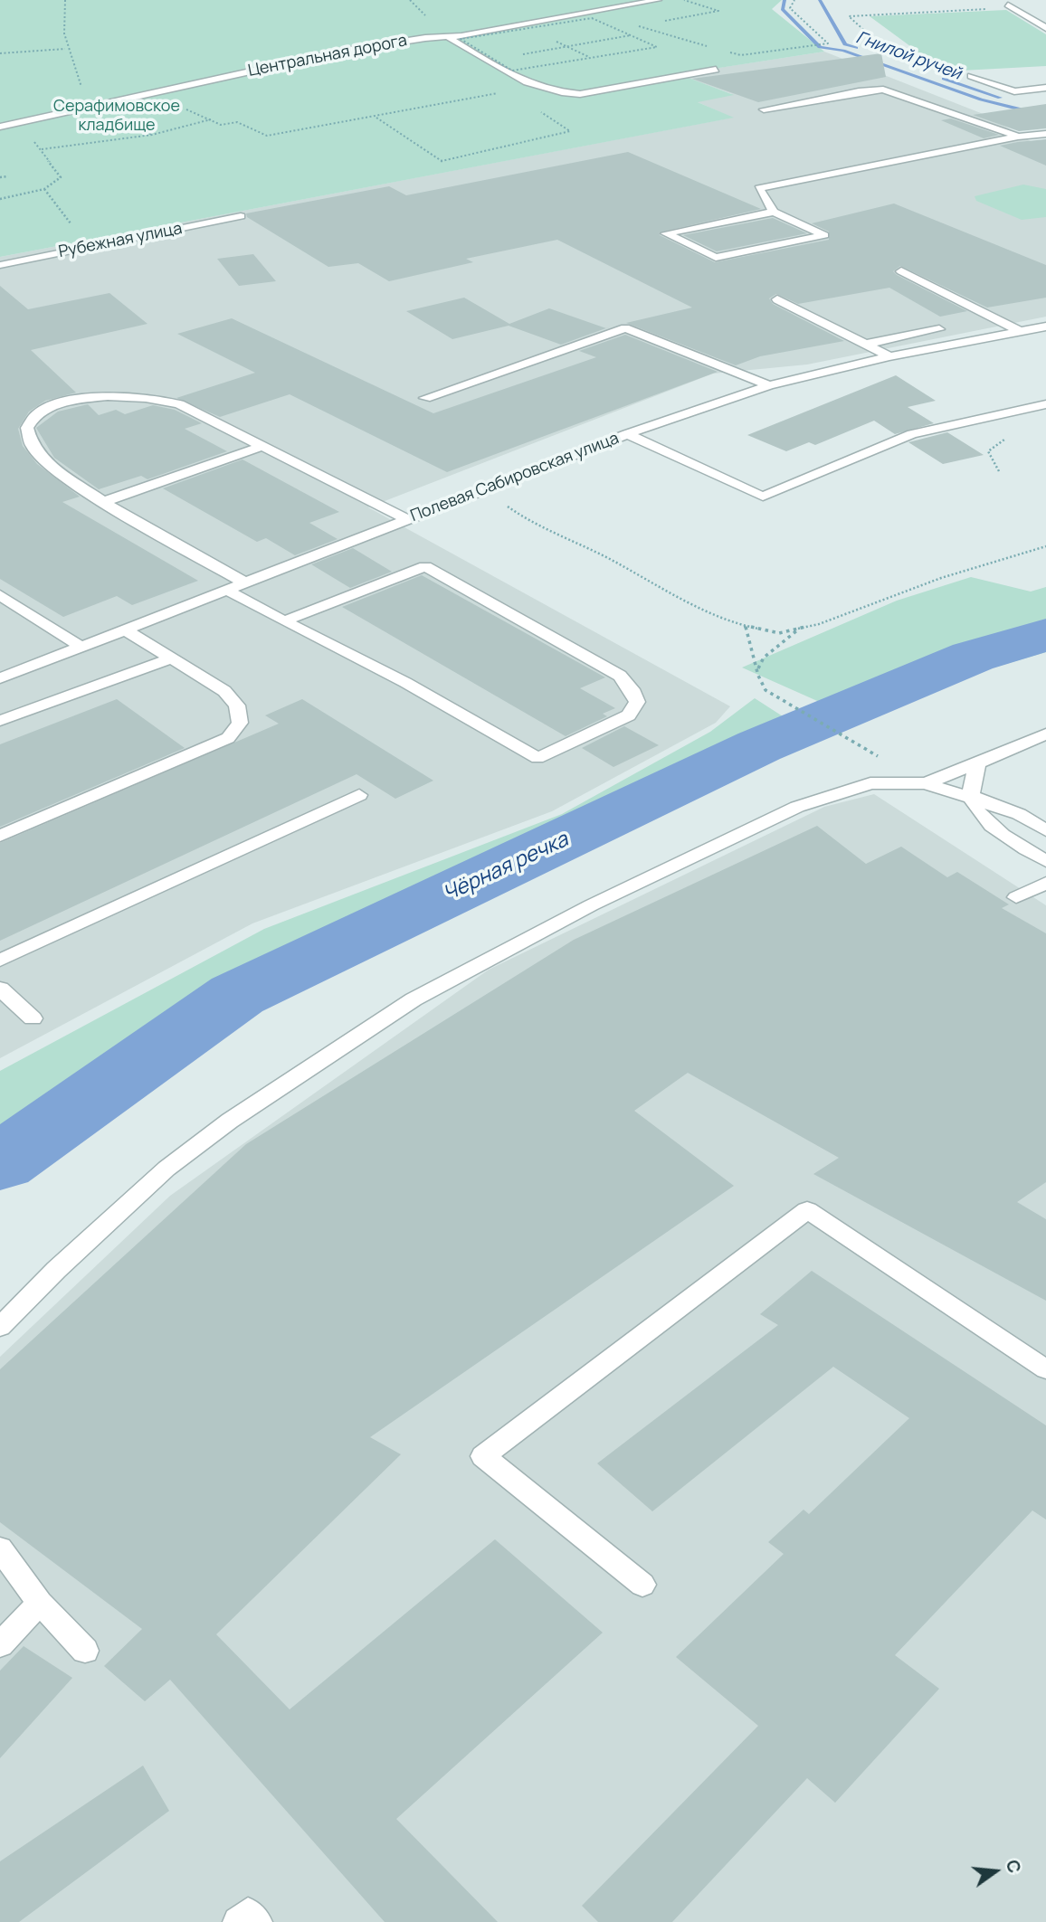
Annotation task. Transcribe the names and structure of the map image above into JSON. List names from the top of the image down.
{
  "streets": {
    "street": ["Центральная дорога", "Рубежная улица", "Полевая Сабировская улица"]
  },
  "water": ["Гнилой ручей", "Чёрная речка"],
  "parks": ["Серафимовское кладбище"],
  "north": "right"
}
